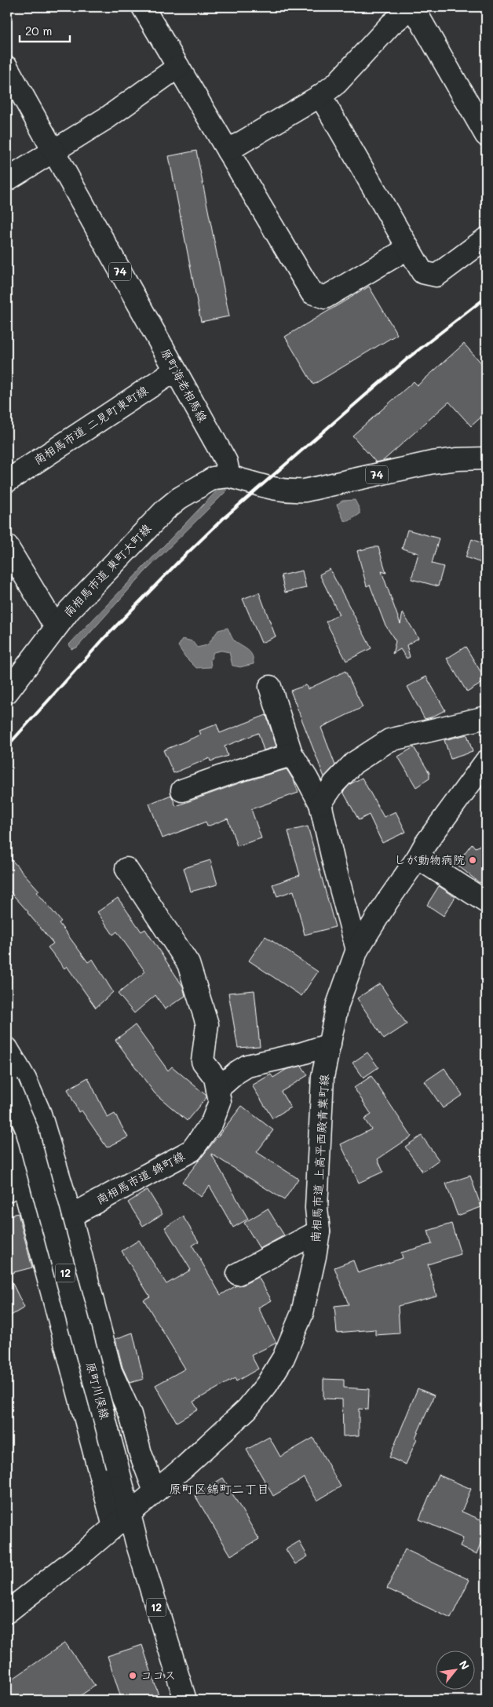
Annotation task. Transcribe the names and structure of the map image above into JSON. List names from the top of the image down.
{
  "streets": {
    "street": [
      "74",
      "原町海老相馬線",
      "南相馬市道 二見町東町線",
      "南相馬市道 東町大町線",
      "南相馬市道 上高平西殿青葉町線",
      "南相馬市道 錦町線",
      "12",
      "原町川俣線"
    ]
  },
  "crossings": [
    ["74", "原町海老相馬線"],
    ["74", "南相馬市道 東町大町線"],
    ["原町海老相馬線", "南相馬市道 二見町東町線"],
    ["原町海老相馬線", "南相馬市道 東町大町線"],
    ["南相馬市道 上高平西殿青葉町線", "原町川俣線"]
  ],
  "districts": ["原町区錦町二丁目"],
  "places": ["しが動物病院", "ココス"],
  "scale_bar": "20 m",
  "north": "top right"
}
